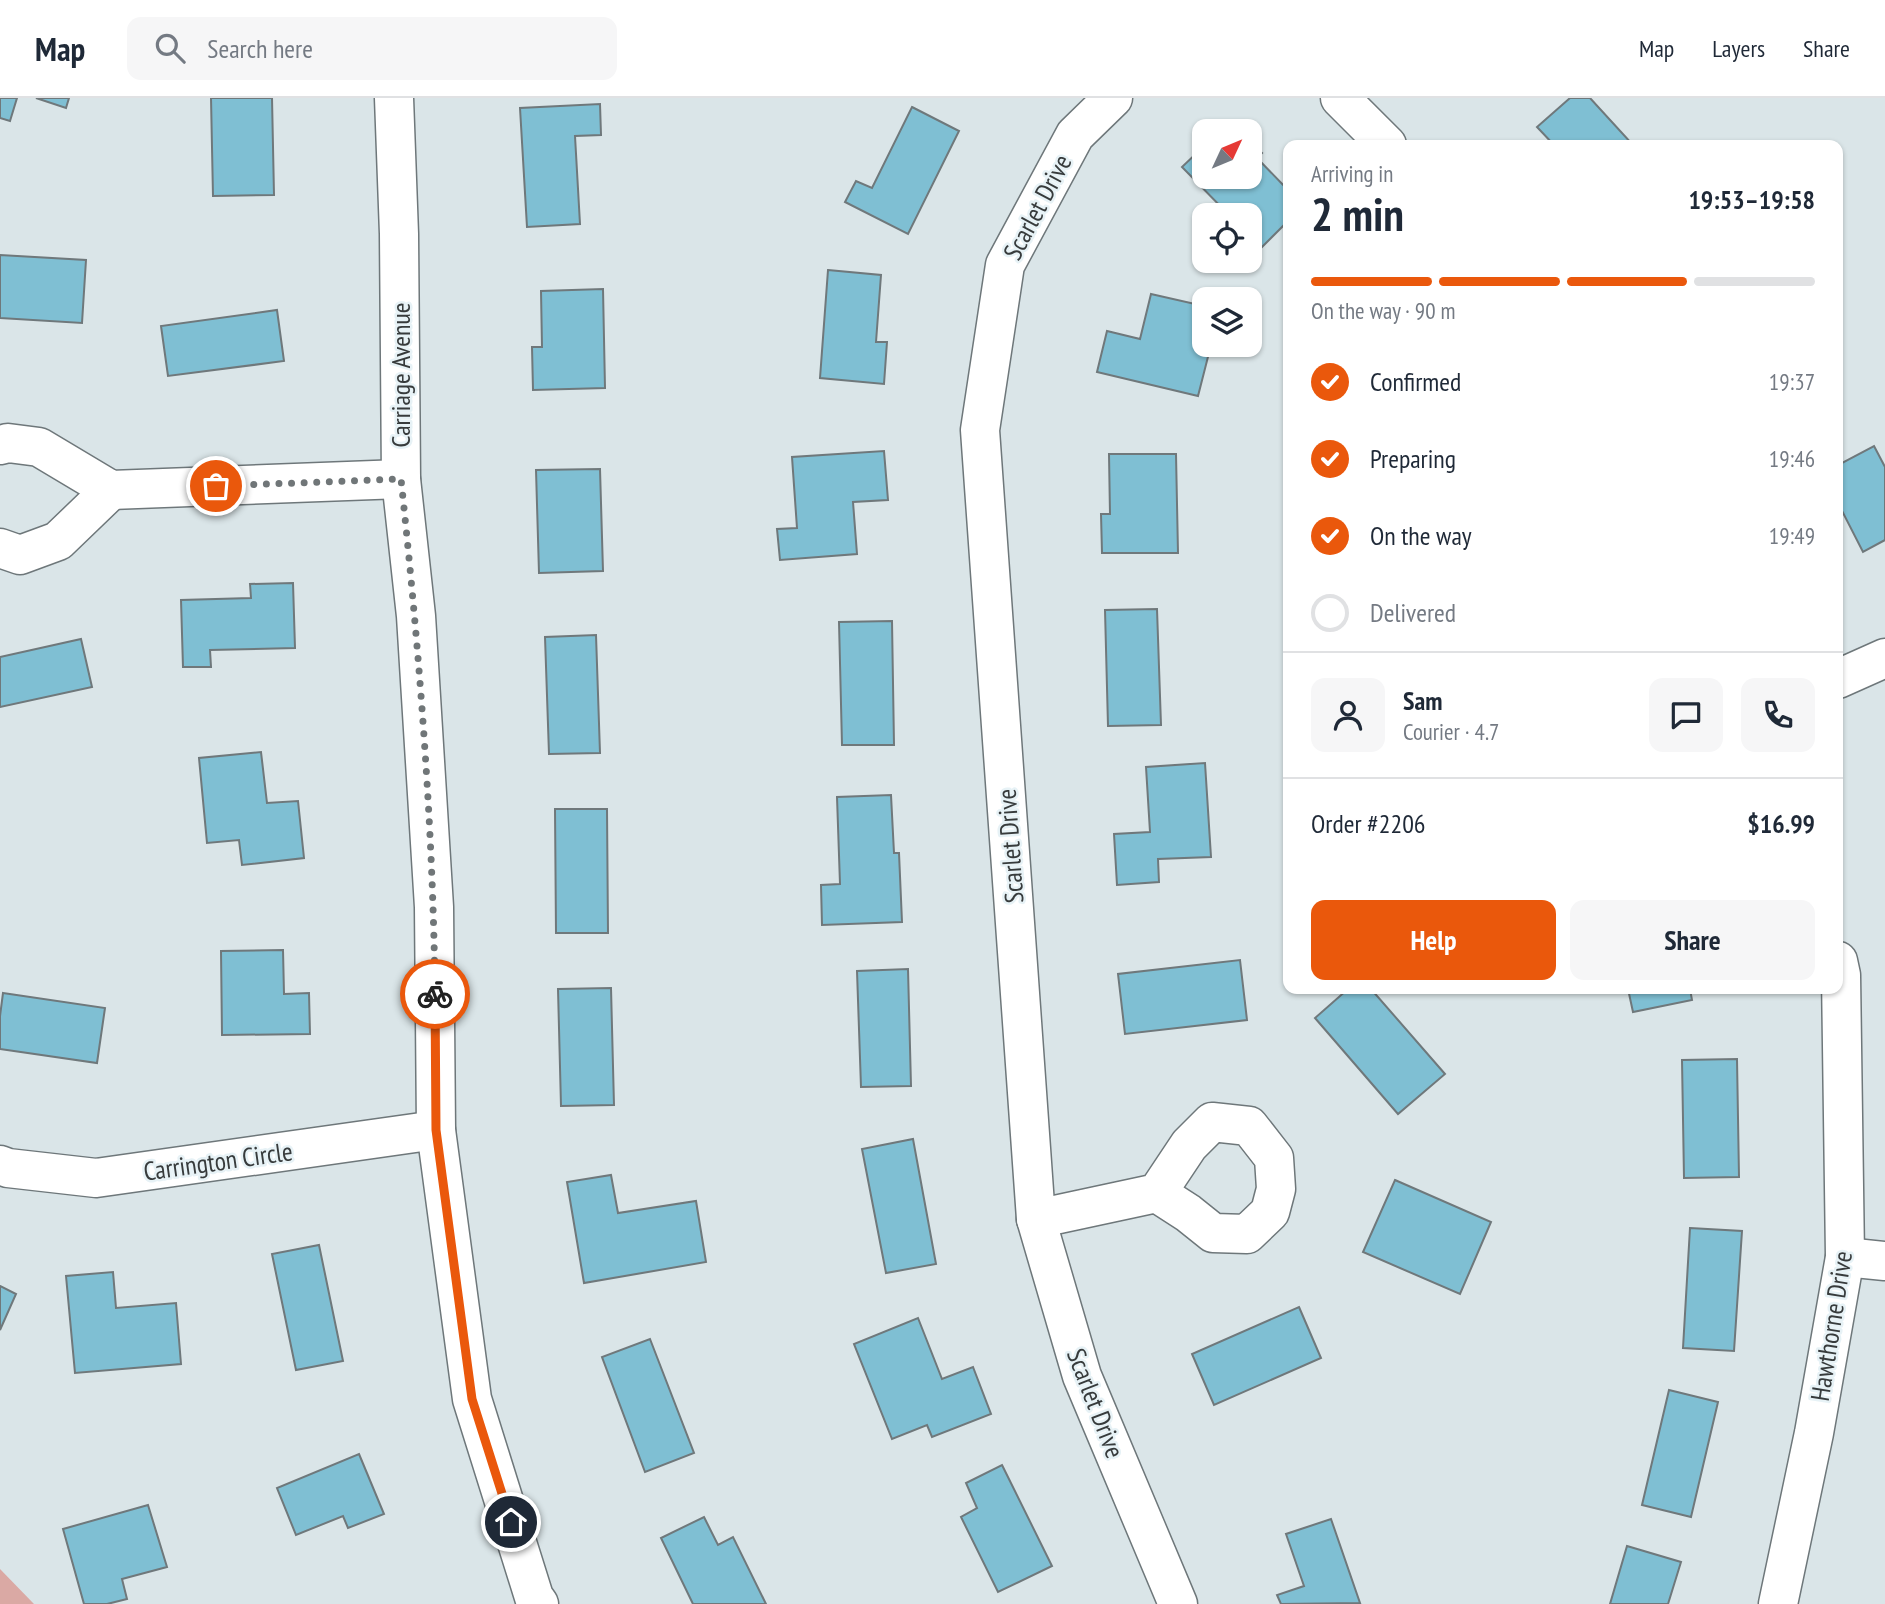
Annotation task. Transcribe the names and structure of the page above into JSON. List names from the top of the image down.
{
  "streets": {
    "street": [
      "Scarlet Drive",
      "Carriage Avenue",
      "Carrington Circle",
      "Hawthorne Drive"
    ]
  },
  "crossings": [
    ["Carriage Avenue", "Carrington Circle"]
  ],
  "north": "top right",
  "page": {
    "header": "Map",
    "search": "Search here",
    "nav": ["Map", "Layers", "Share"],
    "heading": ["2 min", "Arriving in", "19:53–19:58"],
    "panel": [
      "Sam",
      "Courier · 4.7",
      "Order #2206",
      "$16.99"
    ],
    "bar": "On the way · 90 m",
    "list": [
      ["Confirmed", "19:37"],
      ["Preparing", "19:46"],
      ["On the way", "19:49"],
      "Delivered"
    ],
    "buttons": ["Help", "Share"]
  }
}
